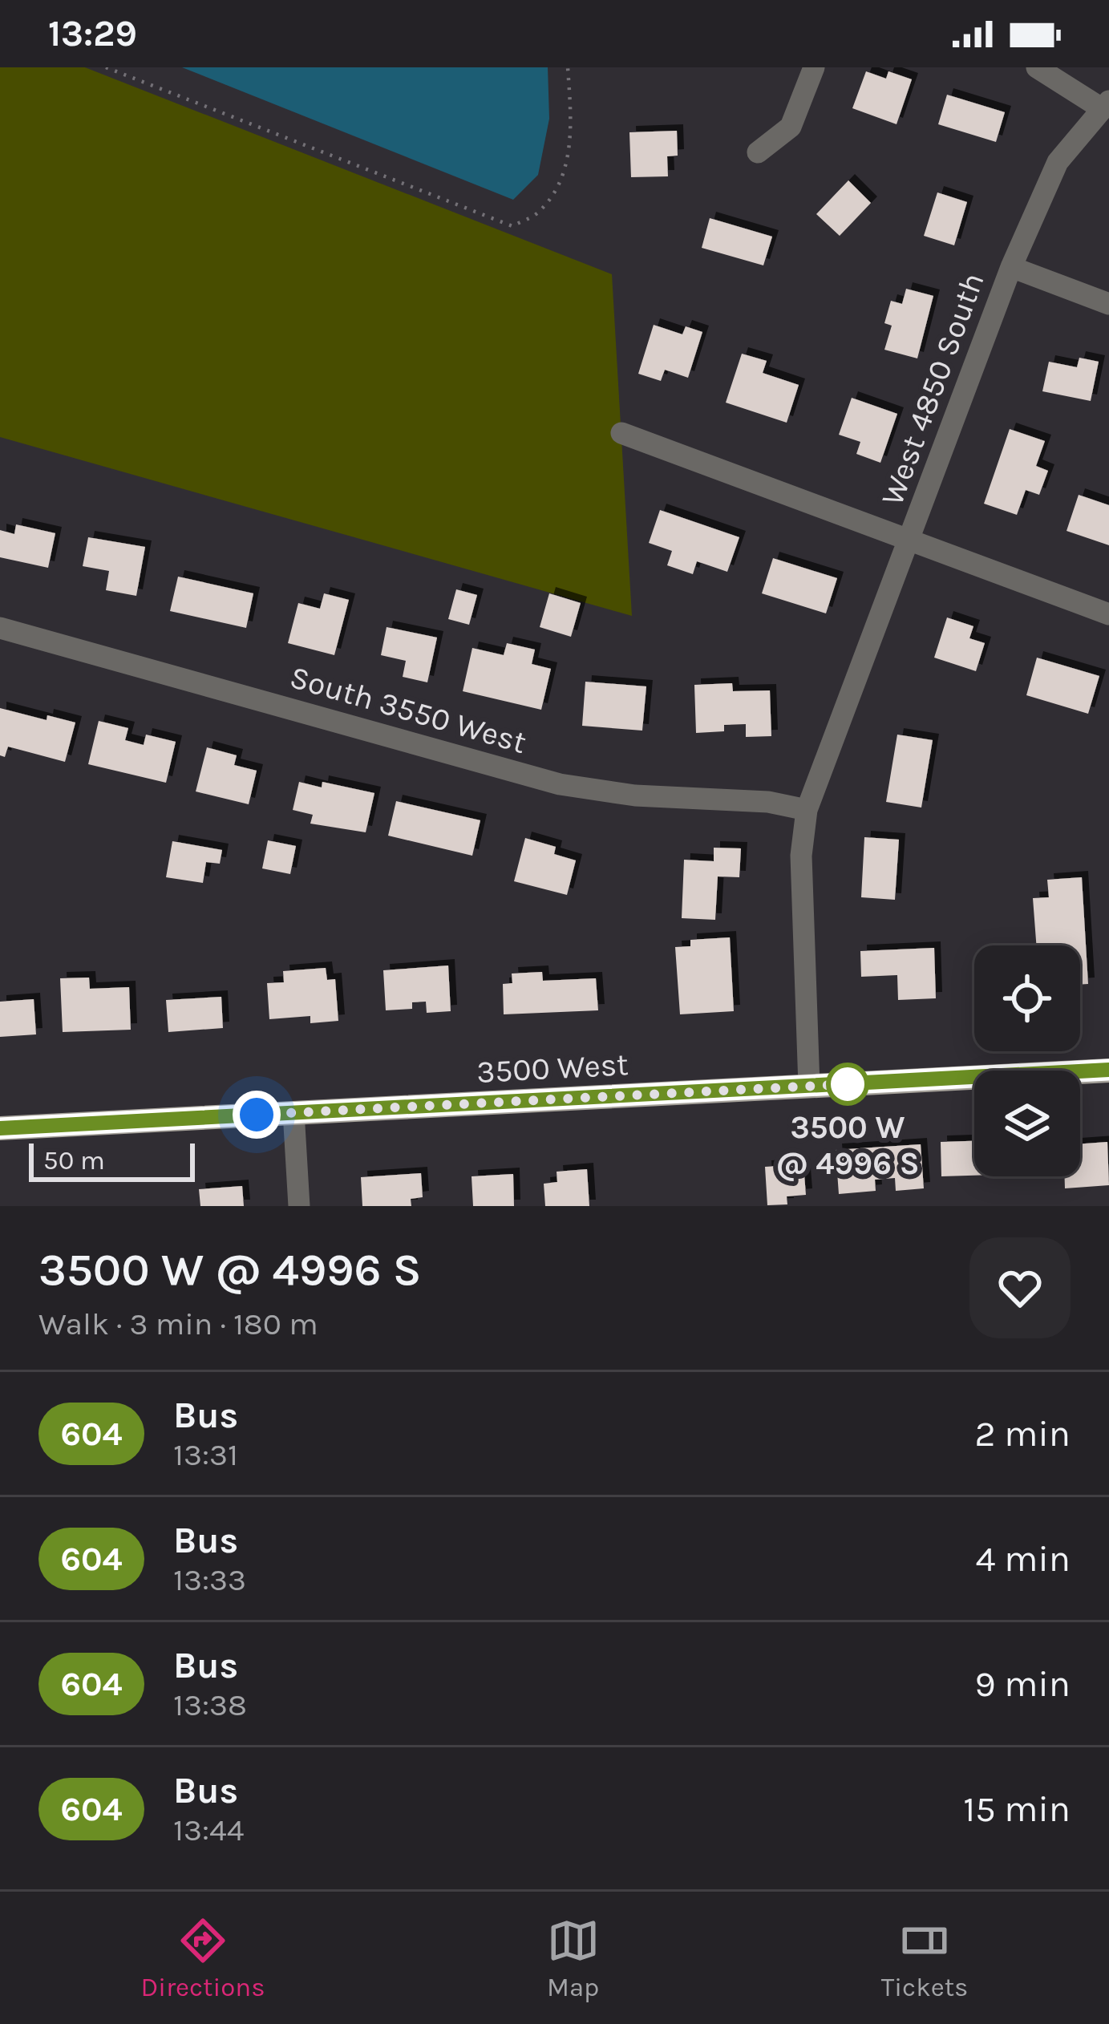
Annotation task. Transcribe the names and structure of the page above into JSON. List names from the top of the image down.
{
  "streets": {
    "main road": ["3500 West"],
    "street": ["West 4850 South", "South 3550 West"]
  },
  "crossings": [
    ["West 4850 South", "South 3550 West"],
    ["West 4850 South", "3500 West"]
  ],
  "places": ["3500 W @ 4996 S"],
  "lines": ["bus line 604"],
  "scale_bar": "50 m",
  "page": {
    "status": "13:29",
    "scale": "50 m",
    "heading": ["3500 W @ 4996 S", "Walk · 3 min · 180 m"],
    "list": [
      {
        "mark": "604",
        "name": "Bus",
        "note": "13:31",
        "value": "2 min"
      },
      {
        "mark": "604",
        "name": "Bus",
        "note": "13:33",
        "value": "4 min"
      },
      {
        "mark": "604",
        "name": "Bus",
        "note": "13:38",
        "value": "9 min"
      },
      {
        "mark": "604",
        "name": "Bus",
        "note": "13:44",
        "value": "15 min"
      }
    ],
    "tabs": ["Directions", "Map", "Tickets"]
  }
}
